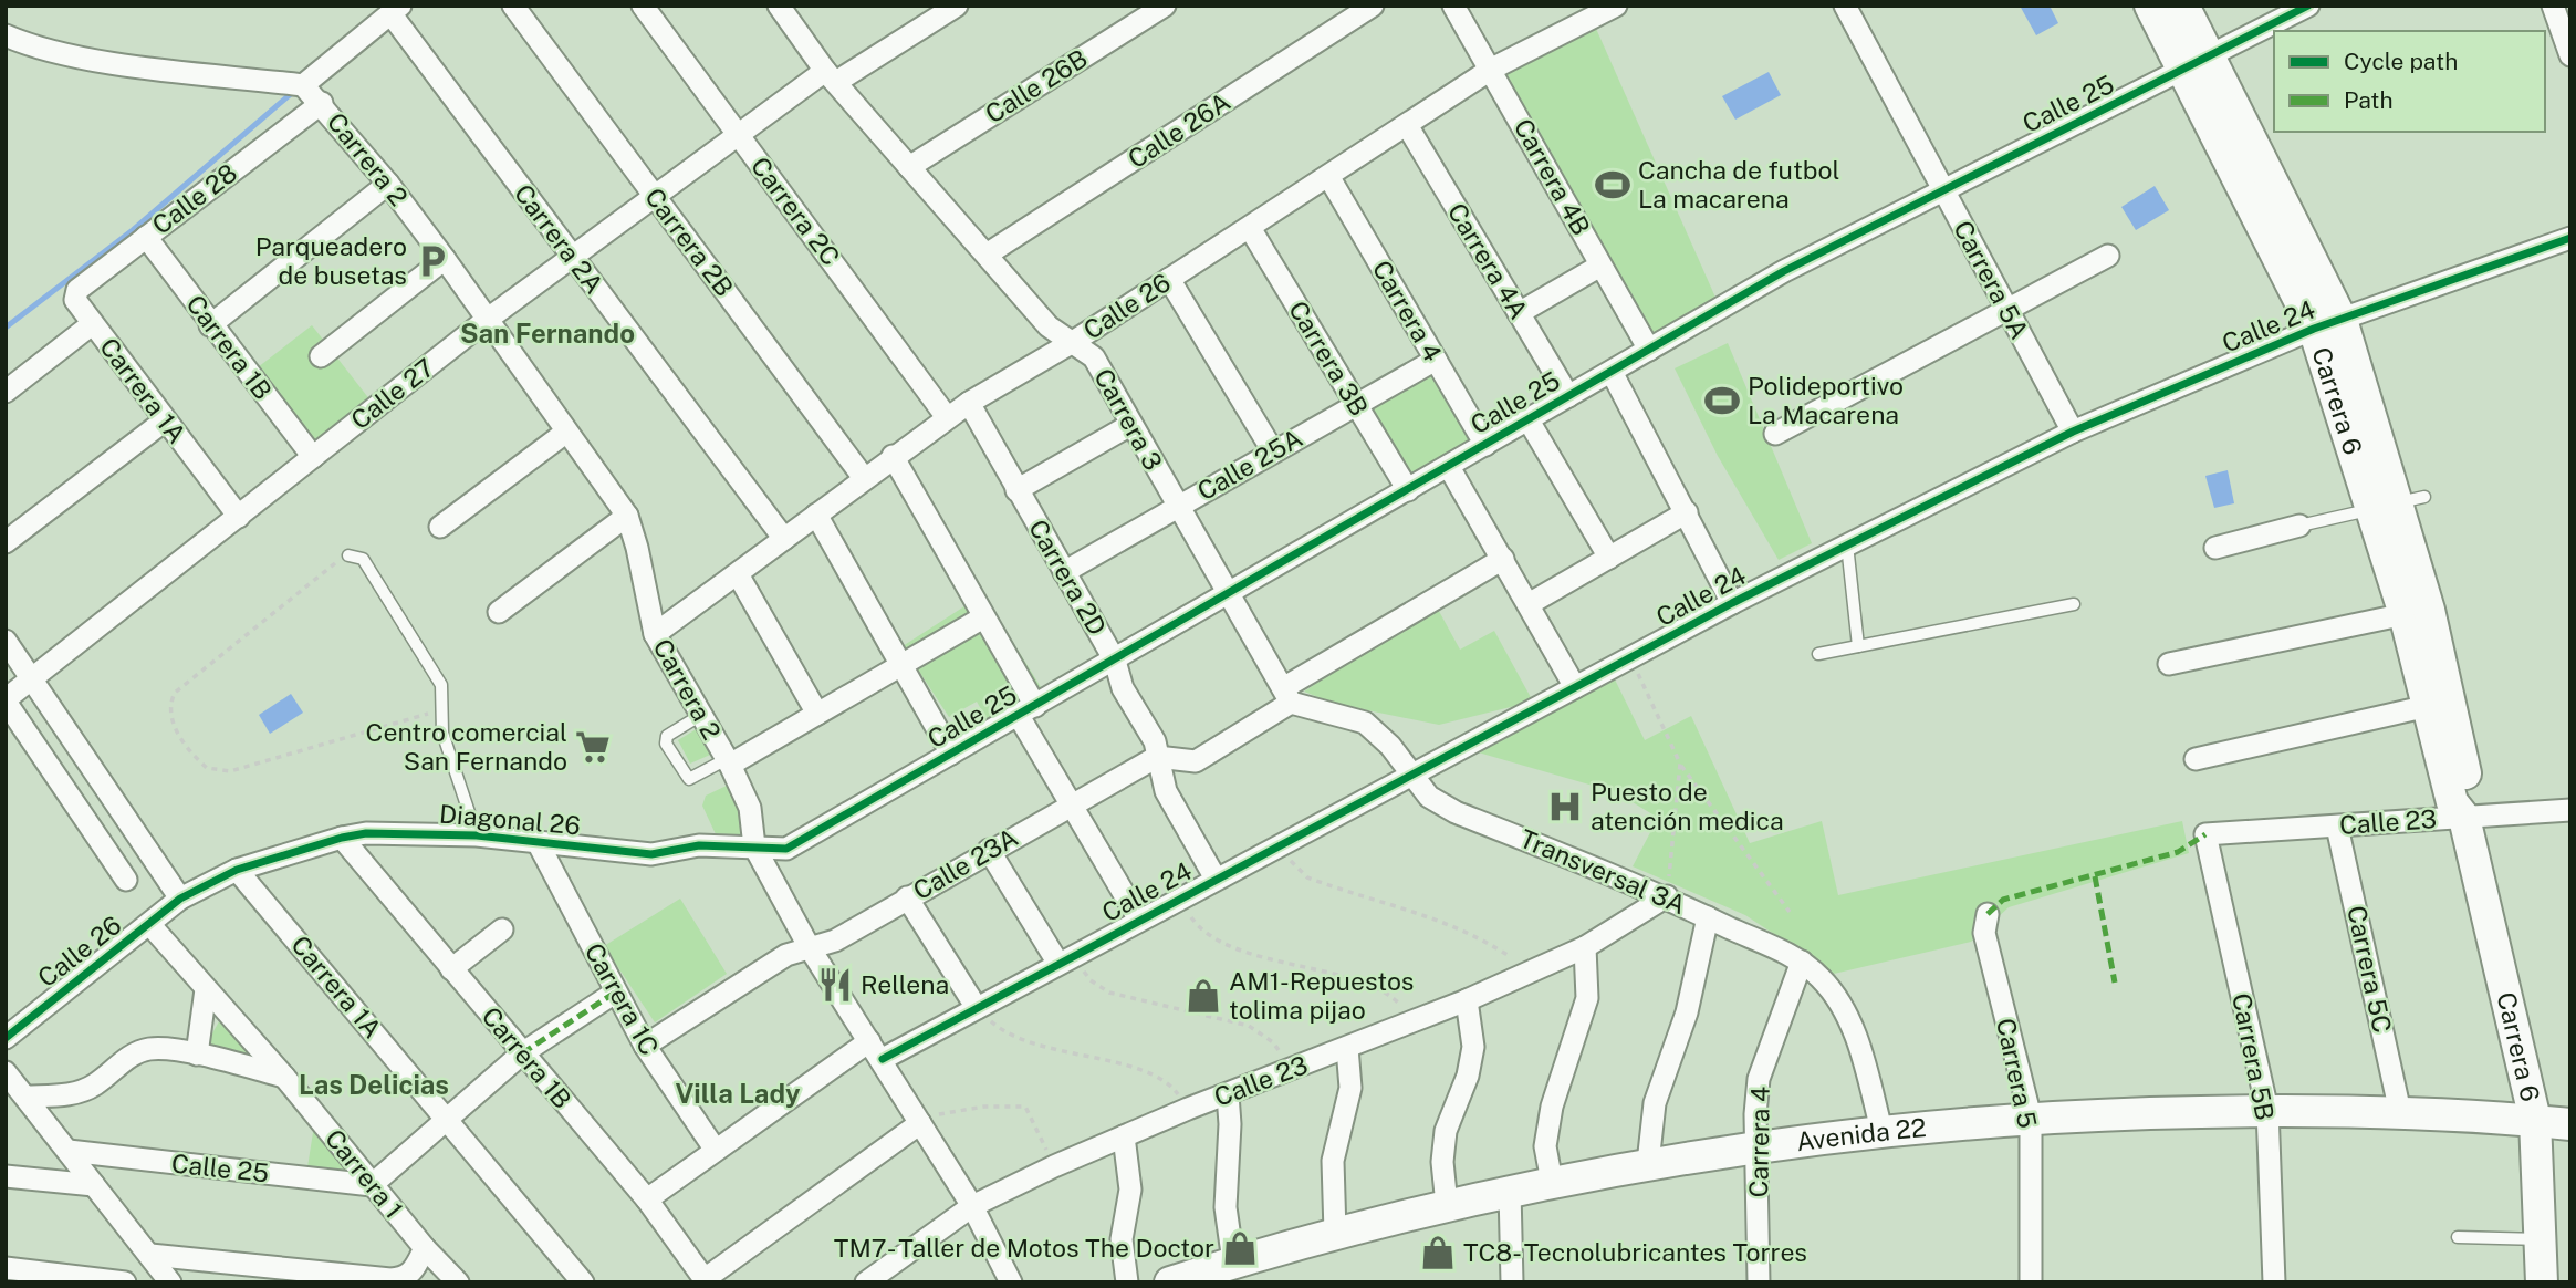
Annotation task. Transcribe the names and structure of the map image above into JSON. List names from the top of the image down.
{
  "streets": {
    "street": [
      "Calle 26B",
      "Calle 25",
      "Calle 26A",
      "Carrera 2",
      "Carrera 4B",
      "Calle 28",
      "Carrera 2C",
      "Carrera 2A",
      "Carrera 2B",
      "Carrera 4A",
      "Carrera 5A",
      "Calle 26",
      "Carrera 4",
      "Calle 24",
      "Carrera 1B",
      "Carrera 3B",
      "Carrera 1A",
      "Calle 27",
      "Carrera 6",
      "Carrera 3",
      "Calle 25A",
      "Carrera 2D",
      "Diagonal 26",
      "Calle 23",
      "Calle 23A",
      "Transversal 3A",
      "Carrera 5C",
      "Carrera 1C",
      "Carrera 5B",
      "Carrera 5",
      "Avenida 22",
      "Carrera 1"
    ]
  },
  "crossings": [
    ["Calle 26B", "Carrera 3"],
    ["Calle 25", "Carrera 2"],
    ["Calle 25", "Carrera 4B"],
    ["Calle 25", "Carrera 4A"],
    ["Calle 25", "Carrera 5A"],
    ["Calle 25", "Carrera 4"],
    ["Calle 25", "Carrera 3B"],
    ["Calle 25", "Carrera 6"],
    ["Calle 25", "Carrera 3"],
    ["Calle 25", "Carrera 2D"],
    ["Calle 25", "Diagonal 26"],
    ["Calle 25", "Carrera 1"],
    ["Calle 26A", "Carrera 3"],
    ["Carrera 2", "Calle 28"],
    ["Carrera 2", "Calle 26"],
    ["Carrera 2", "Calle 24"],
    ["Carrera 2", "Calle 27"],
    ["Carrera 2", "Diagonal 26"],
    ["Carrera 2", "Calle 23"],
    ["Carrera 2", "Calle 23A"],
    ["Carrera 4B", "Calle 26"],
    ["Calle 28", "Carrera 1B"],
    ["Calle 28", "Carrera 1A"],
    ["Carrera 2C", "Calle 26"],
    ["Carrera 2C", "Calle 27"],
    ["Carrera 2A", "Calle 26"],
    ["Carrera 2A", "Calle 27"],
    ["Carrera 2B", "Calle 26"],
    ["Carrera 2B", "Calle 27"],
    ["Carrera 4A", "Calle 26"],
    ["Carrera 5A", "Calle 24"],
    ["Calle 26", "Carrera 4"],
    ["Calle 26", "Carrera 3B"],
    ["Calle 26", "Carrera 3"],
    ["Calle 26", "Carrera 2D"],
    ["Calle 26", "Diagonal 26"],
    ["Calle 26", "Carrera 1"],
    ["Carrera 4", "Calle 25A"],
    ["Carrera 4", "Transversal 3A"],
    ["Carrera 4", "Avenida 22"],
    ["Calle 24", "Carrera 6"],
    ["Calle 24", "Carrera 2D"],
    ["Calle 24", "Transversal 3A"],
    ["Carrera 1B", "Calle 27"],
    ["Carrera 1B", "Diagonal 26"],
    ["Carrera 3B", "Calle 25A"],
    ["Carrera 1A", "Calle 27"],
    ["Carrera 1A", "Diagonal 26"],
    ["Calle 27", "Carrera 3"],
    ["Carrera 6", "Calle 23"],
    ["Carrera 6", "Avenida 22"],
    ["Carrera 3", "Calle 25A"],
    ["Calle 25A", "Carrera 2D"],
    ["Carrera 2D", "Calle 23A"],
    ["Diagonal 26", "Carrera 1C"],
    ["Calle 23", "Transversal 3A"],
    ["Calle 23", "Carrera 5C"],
    ["Calle 23", "Carrera 5B"],
    ["Calle 23A", "Carrera 1C"],
    ["Carrera 5C", "Avenida 22"],
    ["Carrera 5B", "Avenida 22"],
    ["Carrera 5", "Avenida 22"]
  ],
  "districts": ["San Fernando", "Las Delicias", "Villa Lady"],
  "places": {
    "sports": ["Cancha de futbol La macarena", "Polideportivo La Macarena"],
    "parking": ["Parqueadero de busetas"],
    "supermarket": ["Centro comercial San Fernando"],
    "hospital": ["Puesto de atención medica"],
    "restaurant": ["Rellena"],
    "shop": ["AM1-Repuestos tolima pijao", "TM7- Taller de Motos The Doctor", "TC8- Tecnolubricantes Torres"]
  },
  "legend": ["Cycle path", "Path"]
}
